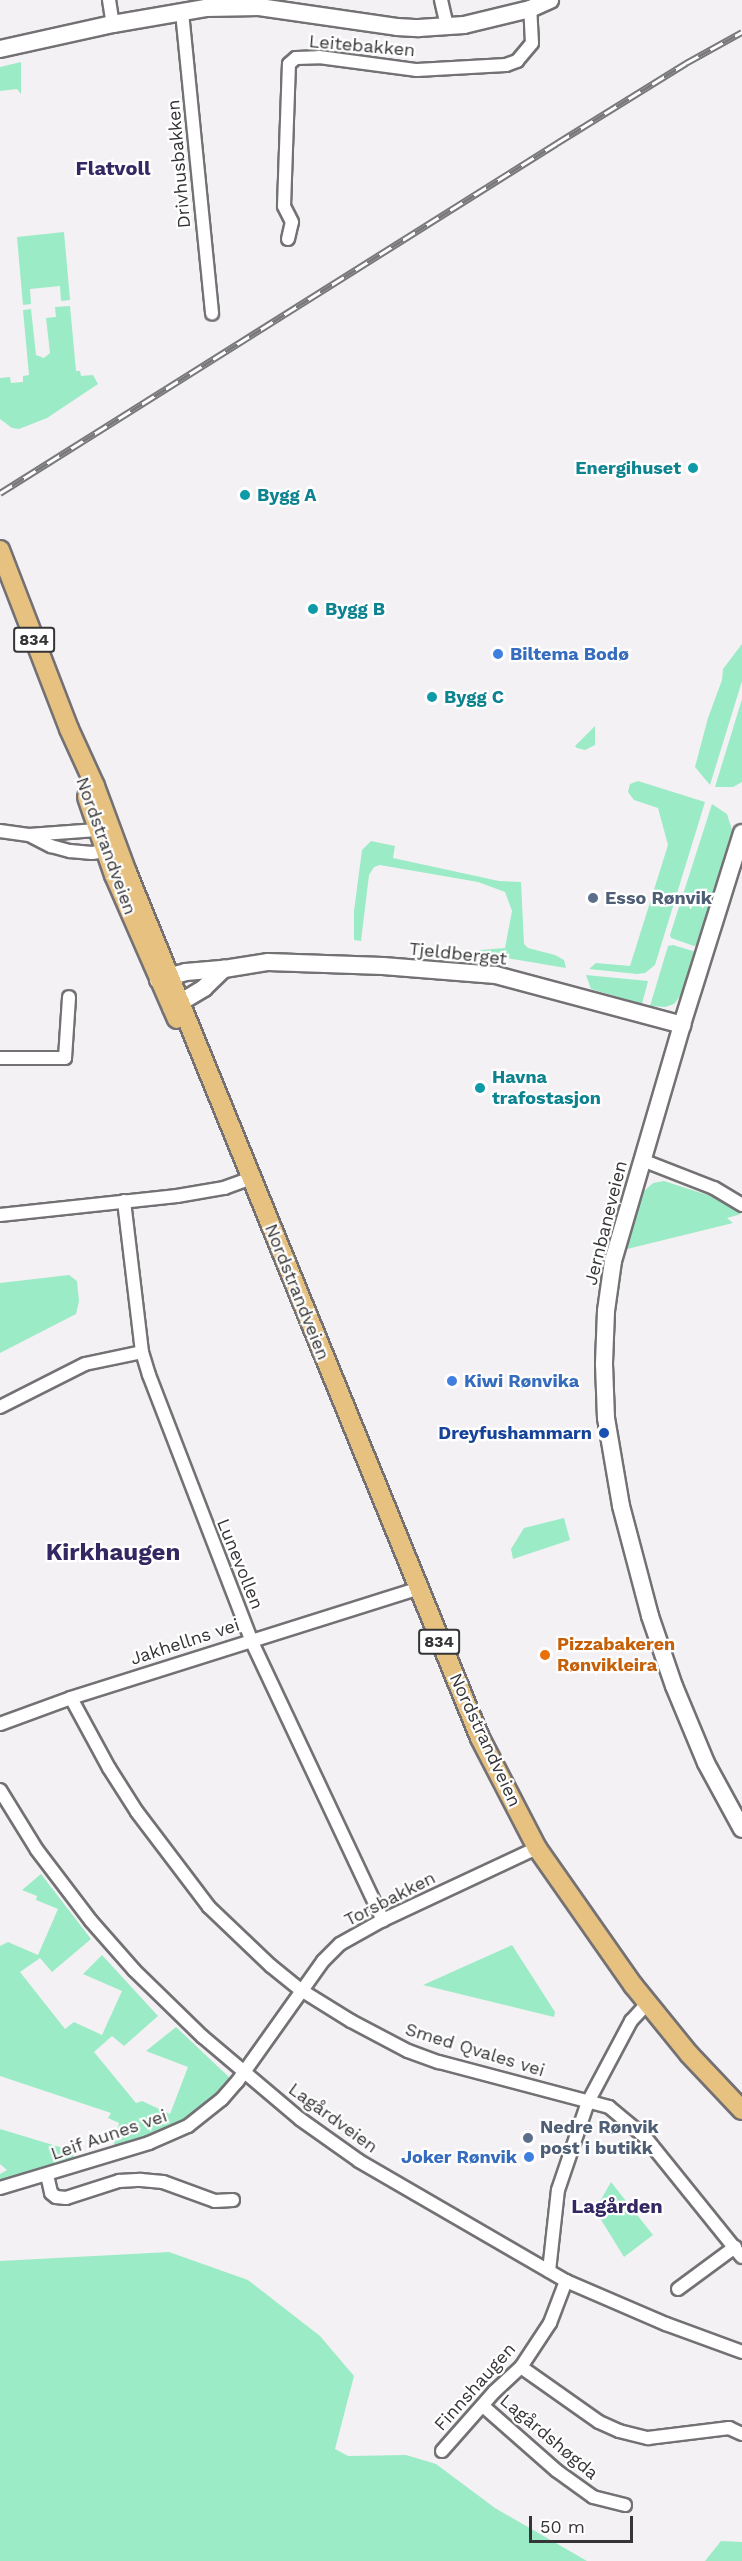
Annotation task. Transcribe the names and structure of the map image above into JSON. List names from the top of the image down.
{
  "streets": {
    "main road": ["834", "Nordstrandveien"],
    "street": [
      "Leitebakken",
      "Drivhusbakken",
      "Tjeldberget",
      "Jernbaneveien",
      "Lunevollen",
      "Jakhellns vei",
      "Torsbakken",
      "Smed Qvales vei",
      "Lagårdveien",
      "Leif Aunes vei",
      "Finnshaugen",
      "Lagårdshøgda"
    ]
  },
  "crossings": [
    ["Nordstrandveien", "Tjeldberget"],
    ["Nordstrandveien", "Jakhellns vei"],
    ["Nordstrandveien", "Torsbakken"],
    ["Tjeldberget", "Jernbaneveien"],
    ["Lunevollen", "Jakhellns vei"],
    ["Lunevollen", "Torsbakken"],
    ["Jakhellns vei", "Smed Qvales vei"],
    ["Torsbakken", "Smed Qvales vei"],
    ["Torsbakken", "Lagårdveien"],
    ["Torsbakken", "Leif Aunes vei"],
    ["Lagårdveien", "Leif Aunes vei"],
    ["Lagårdveien", "Finnshaugen"],
    ["Finnshaugen", "Lagårdshøgda"]
  ],
  "districts": ["Flatvoll", "Kirkhaugen", "Lagården"],
  "places": [
    "Energihuset",
    "Bygg A",
    "Bygg B",
    "Biltema Bodø",
    "Bygg C",
    "Esso Rønvik",
    "Havna trafostasjon",
    "Kiwi Rønvika",
    "Dreyfushammarn",
    "Pizzabakeren Rønvikleira",
    "Nedre Rønvik post i butikk",
    "Joker Rønvik"
  ],
  "scale_bar": "50 m"
}
